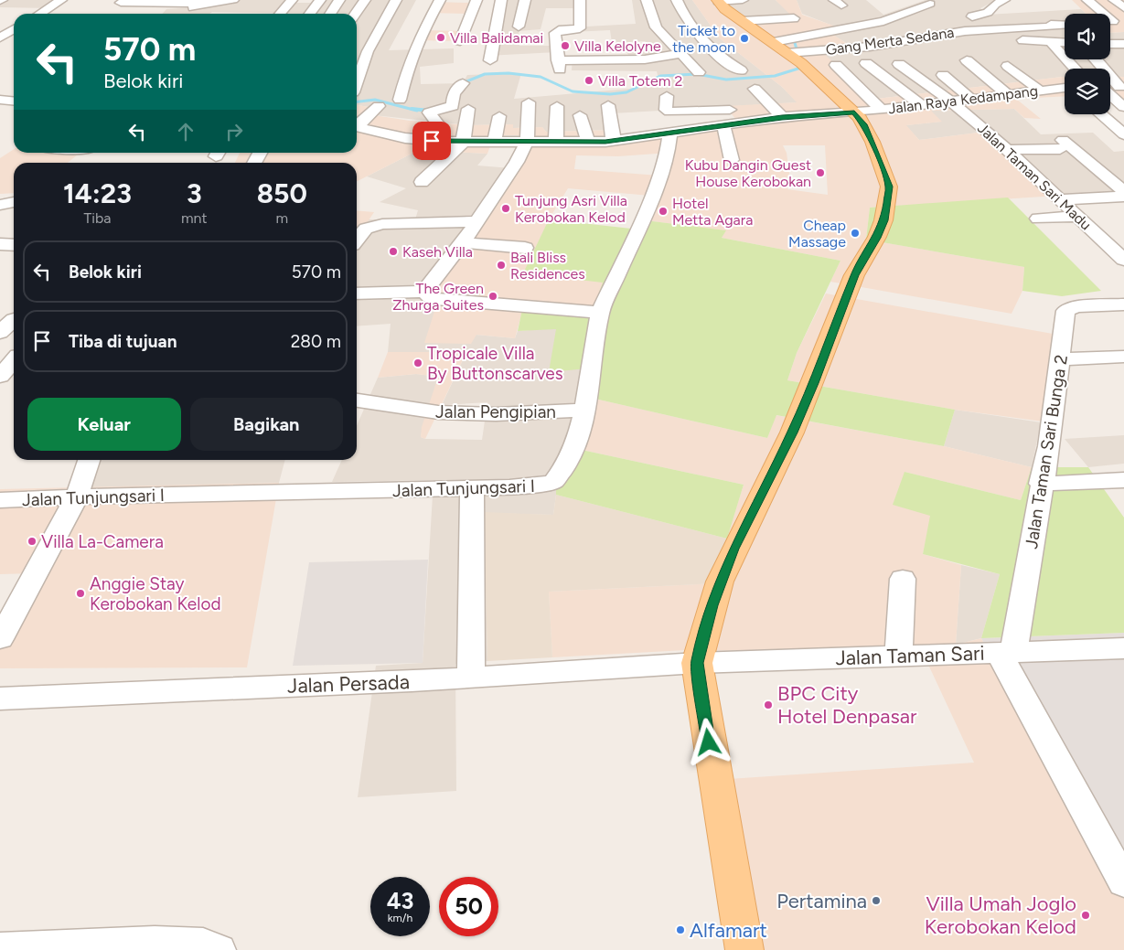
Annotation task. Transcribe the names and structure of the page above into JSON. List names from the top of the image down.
{
  "streets": {
    "street": [
      "Gang Merta Sedana",
      "Jalan Raya Kedampang",
      "Jalan Taman Sari Madu",
      "Jalan Pengipian",
      "Jalan Taman Sari Bunga 2",
      "Jalan Tunjungsari I",
      "Jalan Taman Sari",
      "Jalan Persada"
    ]
  },
  "crossings": [
    ["Jalan Raya Kedampang", "Jalan Taman Sari Madu"],
    ["Jalan Raya Kedampang", "Jalan Tunjungsari I"],
    ["Jalan Pengipian", "Jalan Tunjungsari I"],
    ["Jalan Taman Sari Bunga 2", "Jalan Taman Sari"],
    ["Jalan Taman Sari", "Jalan Persada"]
  ],
  "places": [
    "Villa Balidamai",
    "Ticket to the moon",
    "Villa Kelolyne",
    "Villa Totem 2",
    "Kubu Dangin Guest House Kerobokan",
    "Tunjung Asri Villa Kerobokan Kelod",
    "Hotel Metta Agara",
    "Cheap Massage",
    "Kaseh Villa",
    "Bali Bliss Residences",
    "The Green Zhurga Suites",
    "Tropicale Villa By Buttonscarves",
    "Villa La-Camera",
    "Anggie Stay Kerobokan Kelod",
    "BPC City Hotel Denpasar",
    "Pertamina",
    "Villa Umah Joglo Kerobokan Kelod",
    "Alfamart"
  ],
  "page": {
    "turn": ["570 m", "Belok kiri"],
    "eta": [
      "14:23",
      "Tiba",
      "3",
      "mnt",
      "850",
      "m"
    ],
    "list": [
      {
        "name": "Belok kiri",
        "value": "570 m"
      },
      {
        "name": "Tiba di tujuan",
        "value": "280 m"
      }
    ],
    "buttons": ["Keluar", "Bagikan"],
    "speed": "43 km/h",
    "limit": "50"
  }
}
